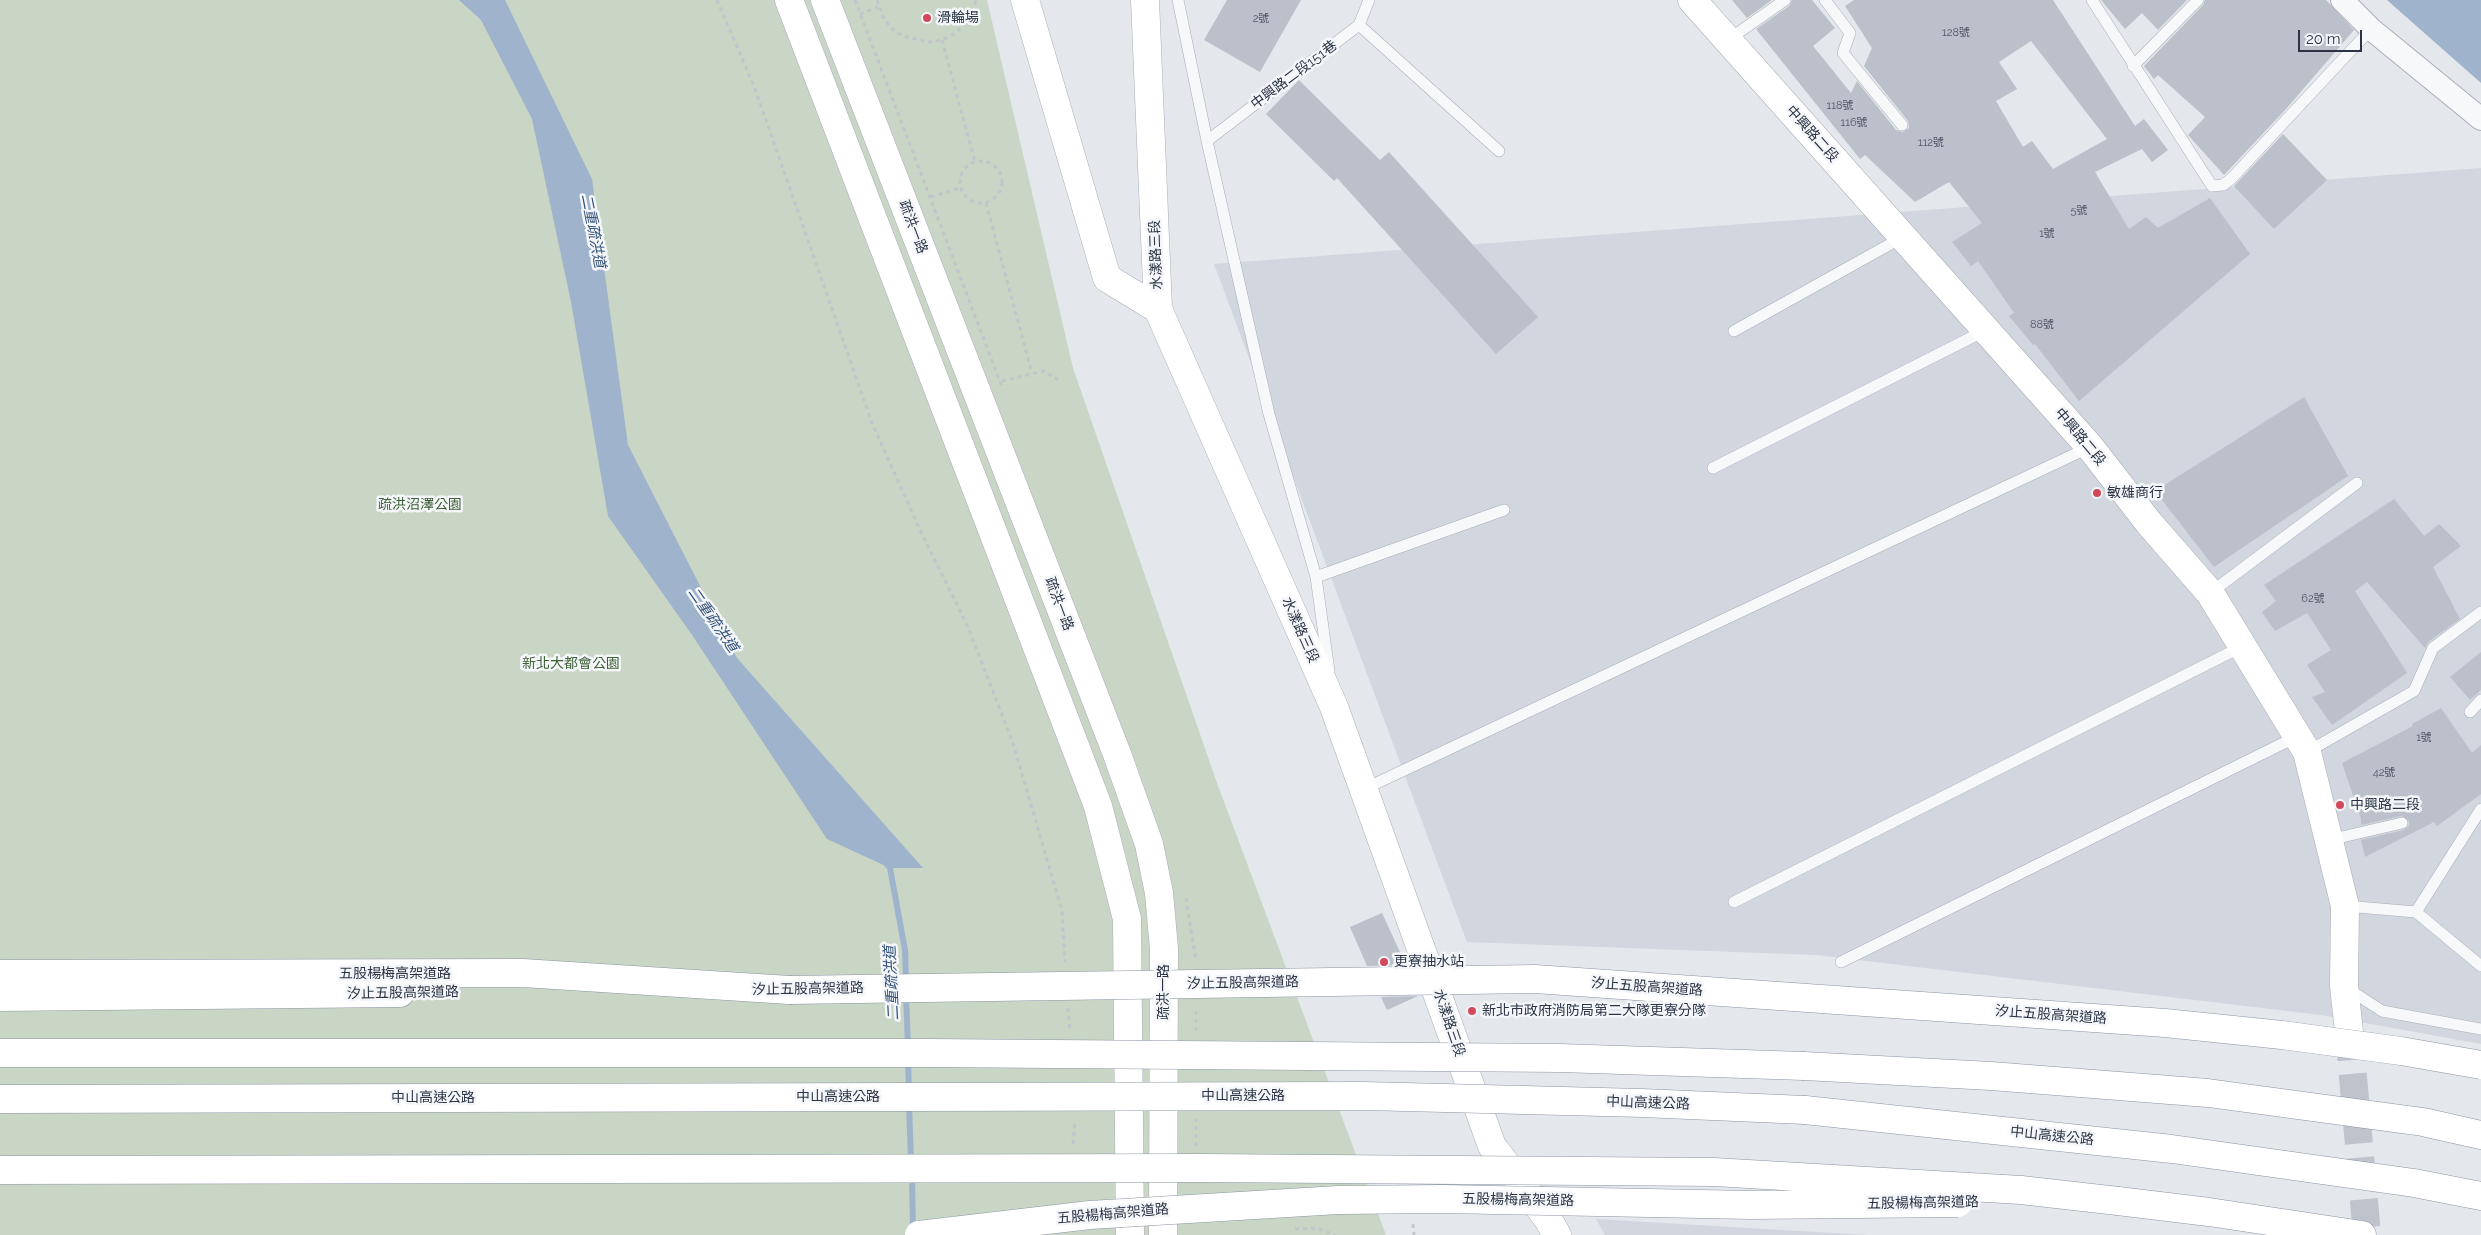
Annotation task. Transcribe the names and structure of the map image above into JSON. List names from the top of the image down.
{
  "streets": {
    "main road": [
      "中興路二段",
      "疏洪一路",
      "水漾路三段",
      "五股楊梅高架道路",
      "汐止五股高架道路",
      "中山高速公路"
    ],
    "lane": ["中興路二段151巷"]
  },
  "crossings": [
    ["五股楊梅高架道路", "汐止五股高架道路"]
  ],
  "water": ["二重疏洪道"],
  "parks": ["疏洪沼澤公園", "新北大都會公園"],
  "places": [
    "滑輪場",
    "敏雄商行",
    "中興路二段",
    "更寮抽水站",
    "新北市政府消防局第二大隊更寮分隊"
  ],
  "house_numbers": [
    "2號",
    "128號",
    "118號",
    "116號",
    "112號",
    "5號",
    "1號",
    "88號",
    "62號",
    "1號",
    "42號"
  ],
  "scale_bar": "20 m"
}
